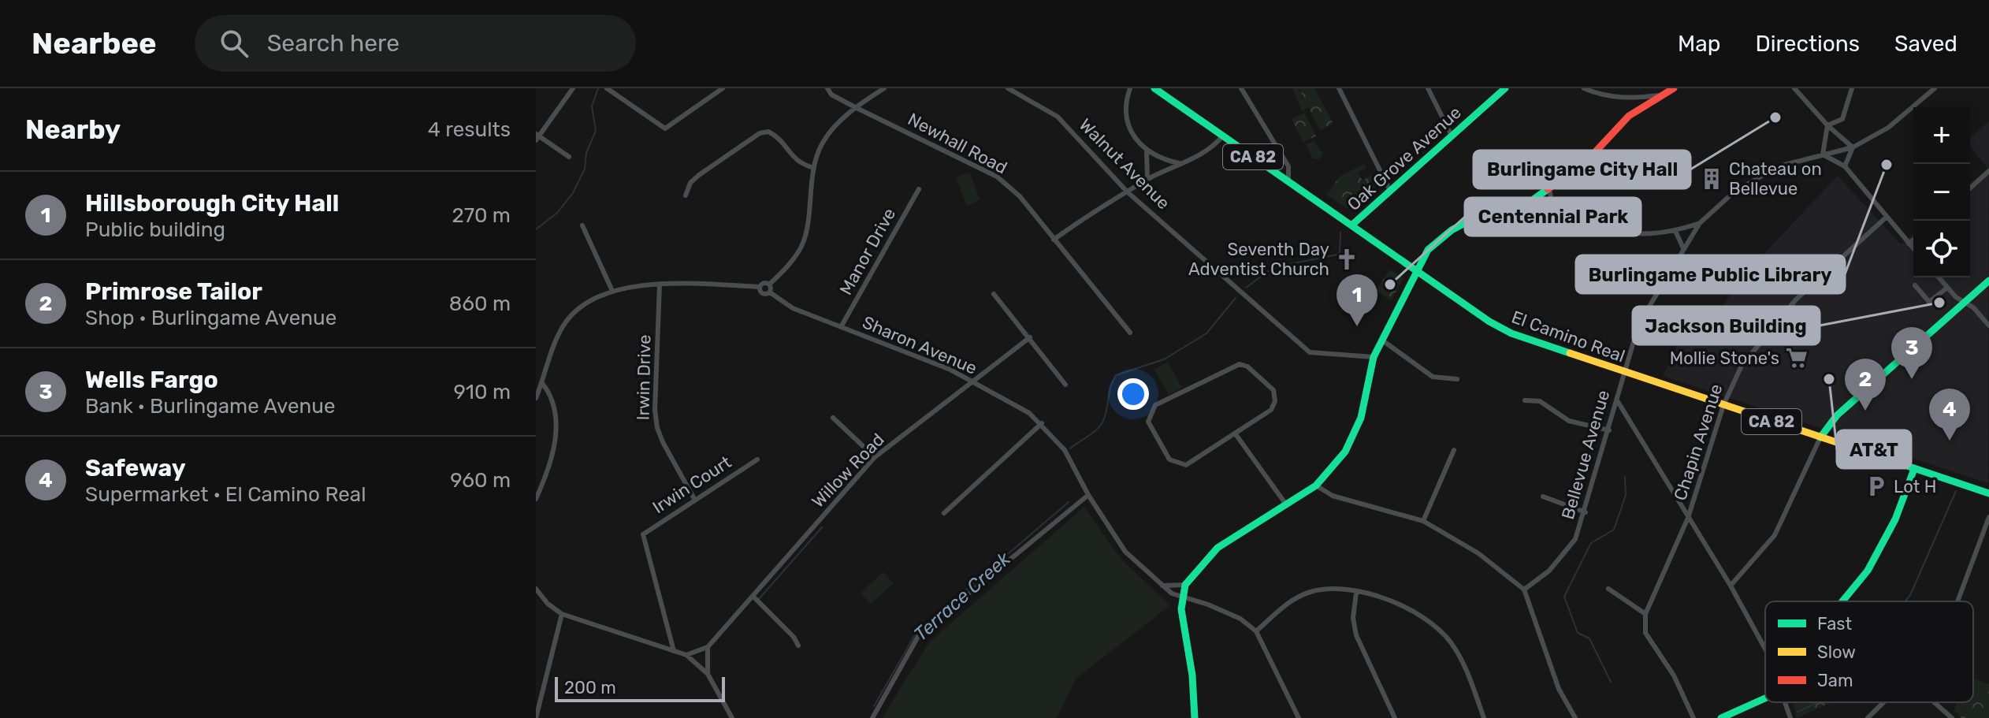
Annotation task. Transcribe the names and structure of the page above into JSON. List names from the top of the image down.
{
  "streets": {
    "street": [
      "Newhall Road",
      "CA 82",
      "Oak Grove Avenue",
      "Walnut Avenue",
      "Manor Drive",
      "El Camino Real",
      "Sharon Avenue",
      "Irwin Drive",
      "Chapin Avenue",
      "Bellevue Avenue",
      "Willow Road",
      "Irwin Court"
    ]
  },
  "crossings": [
    ["Oak Grove Avenue", "El Camino Real"],
    ["Manor Drive", "Sharon Avenue"],
    ["El Camino Real", "Chapin Avenue"],
    ["El Camino Real", "Bellevue Avenue"],
    ["Sharon Avenue", "Willow Road"],
    ["Irwin Drive", "Irwin Court"]
  ],
  "water": ["Terrace Creek"],
  "places": {
    "other": [
      "Burlingame City Hall",
      "Burlingame Public Library",
      "Centennial Park",
      "Jackson Building",
      "AT&T"
    ],
    "building": ["Chateau on Bellevue"],
    "church": ["Seventh Day Adventist Church"],
    "supermarket": ["Mollie Stone's"],
    "parking": ["Lot H"]
  },
  "legend": ["Fast", "Slow", "Jam"],
  "scale_bar": "200 m",
  "page": {
    "header": "Nearbee",
    "search": "Search here",
    "nav": ["Map", "Directions", "Saved"],
    "heading": ["Nearby", "4 results"],
    "map_buttons": ["+", "−"],
    "list": [
      {
        "mark": "1",
        "name": "Hillsborough City Hall",
        "note": "Public building",
        "value": "270 m"
      },
      {
        "mark": "2",
        "name": "Primrose Tailor",
        "note": "Shop · Burlingame Avenue",
        "value": "860 m"
      },
      {
        "mark": "3",
        "name": "Wells Fargo",
        "note": "Bank · Burlingame Avenue",
        "value": "910 m"
      },
      {
        "mark": "4",
        "name": "Safeway",
        "note": "Supermarket · El Camino Real",
        "value": "960 m"
      }
    ],
    "pins": [
      "1",
      "3",
      "2",
      "4"
    ],
    "scale": "200 m"
  }
}
